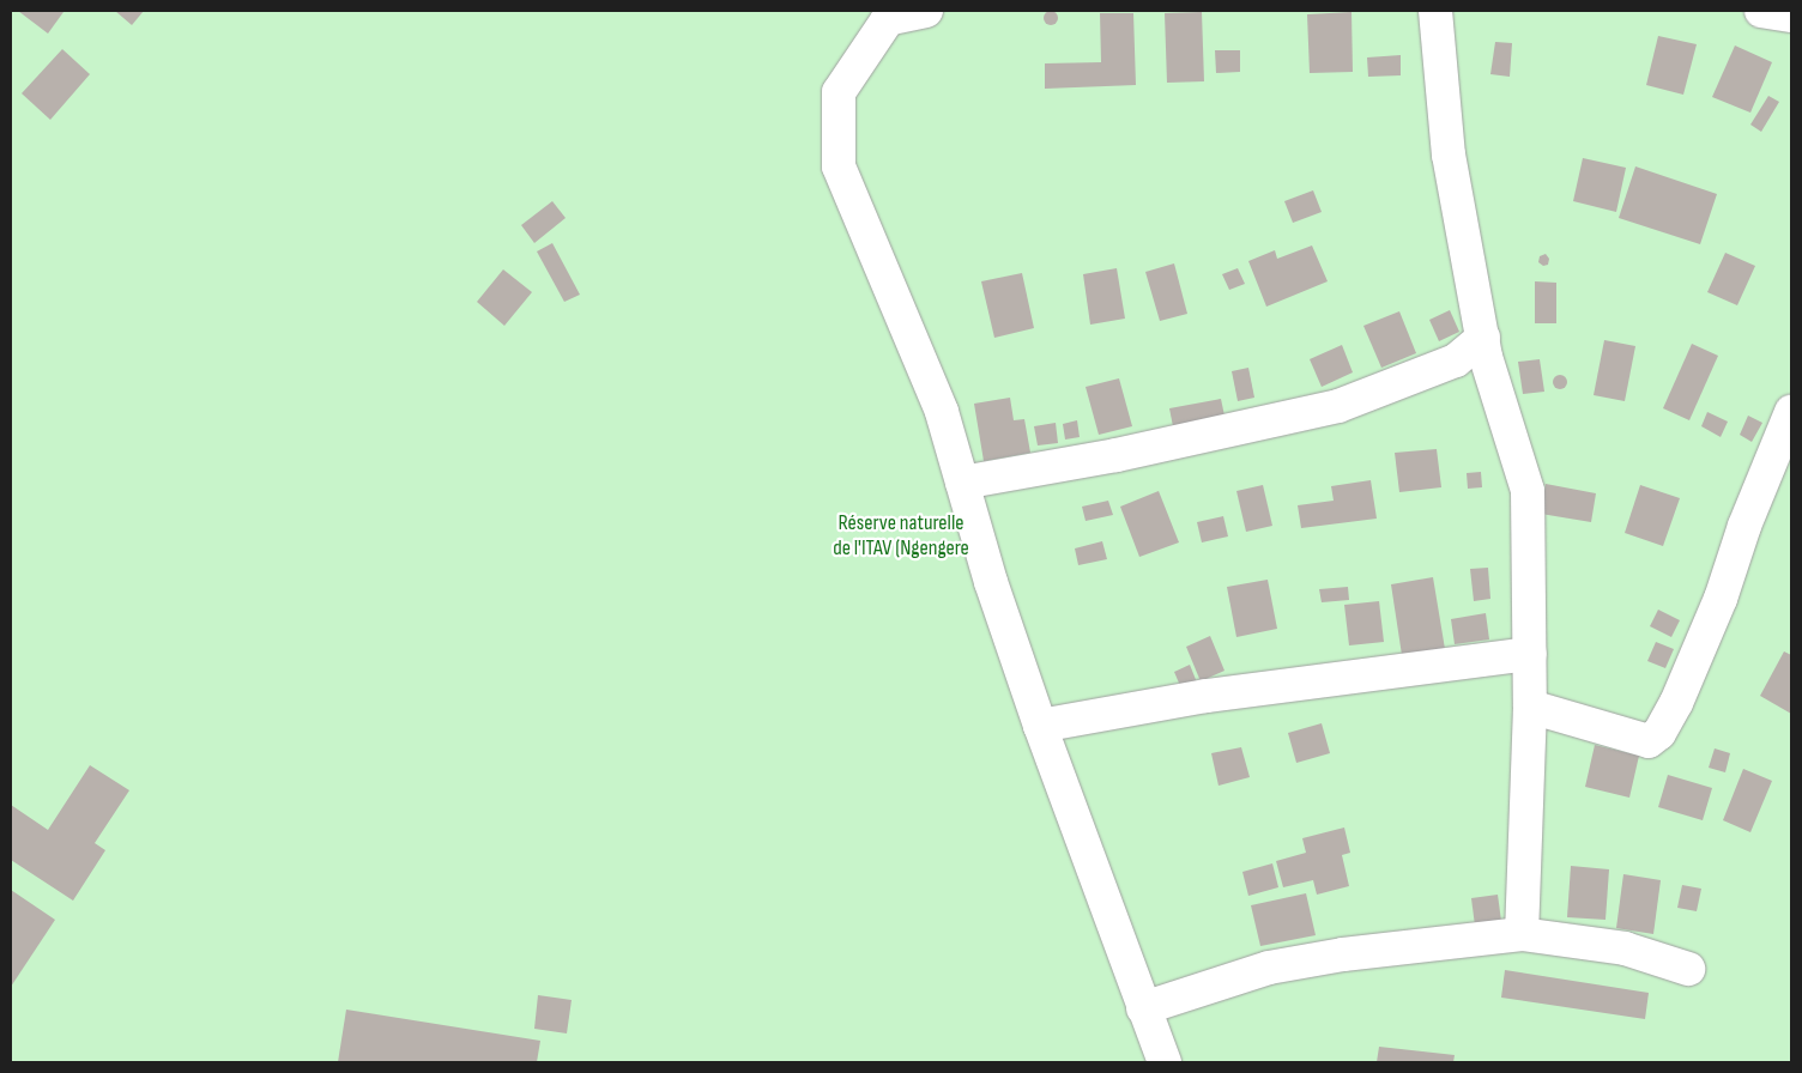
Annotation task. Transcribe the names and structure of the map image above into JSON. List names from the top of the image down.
{
  "parks": ["Réserve naturelle de l'ITAV (Ngengere"]
}
